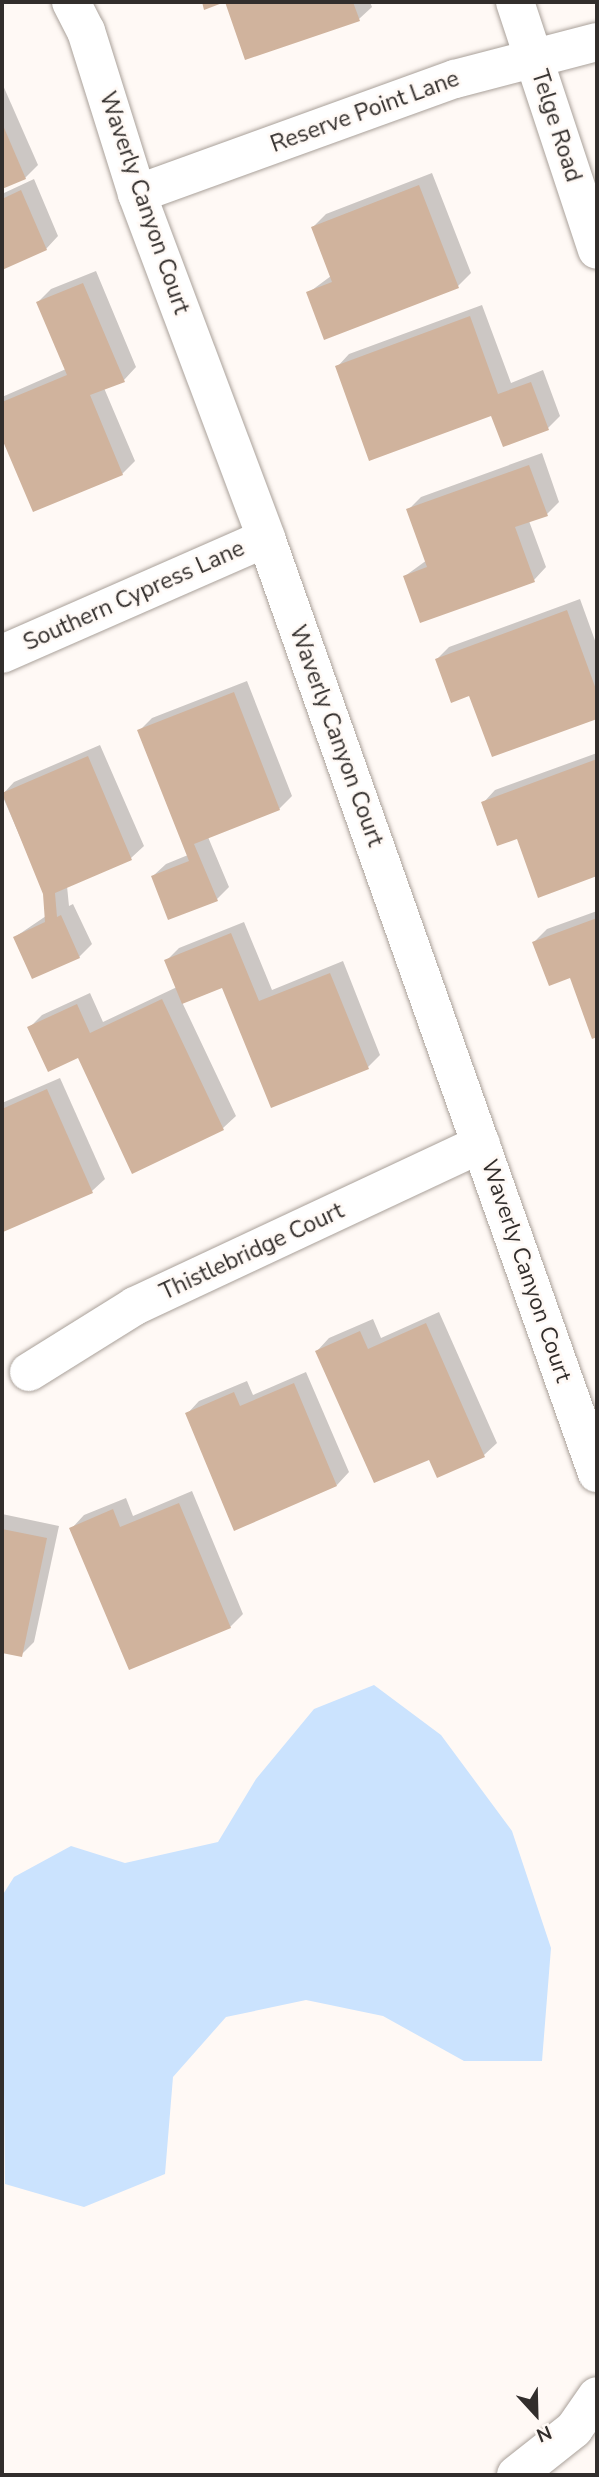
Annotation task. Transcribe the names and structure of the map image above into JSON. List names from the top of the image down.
{
  "streets": {
    "street": [
      "Reserve Point Lane",
      "Telge Road",
      "Waverly Canyon Court",
      "Southern Cypress Lane",
      "Thistlebridge Court"
    ]
  },
  "crossings": [
    ["Reserve Point Lane", "Telge Road"],
    ["Reserve Point Lane", "Waverly Canyon Court"],
    ["Waverly Canyon Court", "Southern Cypress Lane"],
    ["Waverly Canyon Court", "Thistlebridge Court"]
  ],
  "north": "bottom"
}
